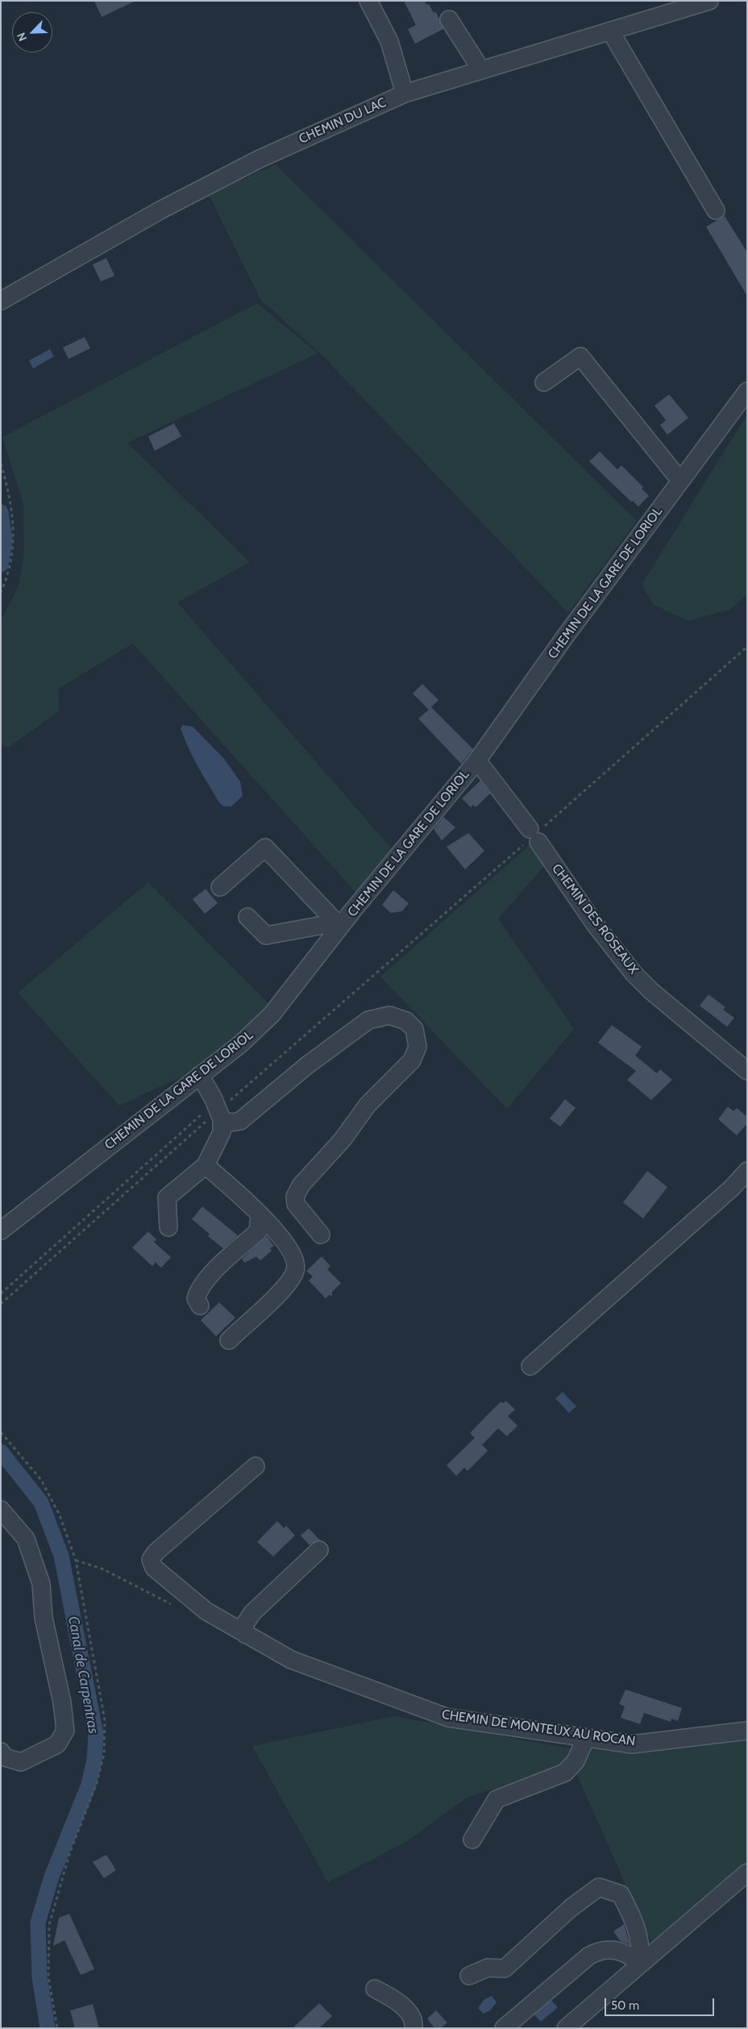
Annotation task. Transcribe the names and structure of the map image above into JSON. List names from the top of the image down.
{
  "streets": {
    "street": [
      "CHEMIN DU LAC",
      "CHEMIN DE LA GARE DE LORIOL",
      "CHEMIN DES ROSEAUX",
      "CHEMIN DE MONTEUX AU ROCAN"
    ]
  },
  "crossings": [
    ["CHEMIN DE LA GARE DE LORIOL", "CHEMIN DES ROSEAUX"]
  ],
  "water": ["Canal de Carpentras"],
  "scale_bar": "50 m",
  "north": "bottom left"
}
